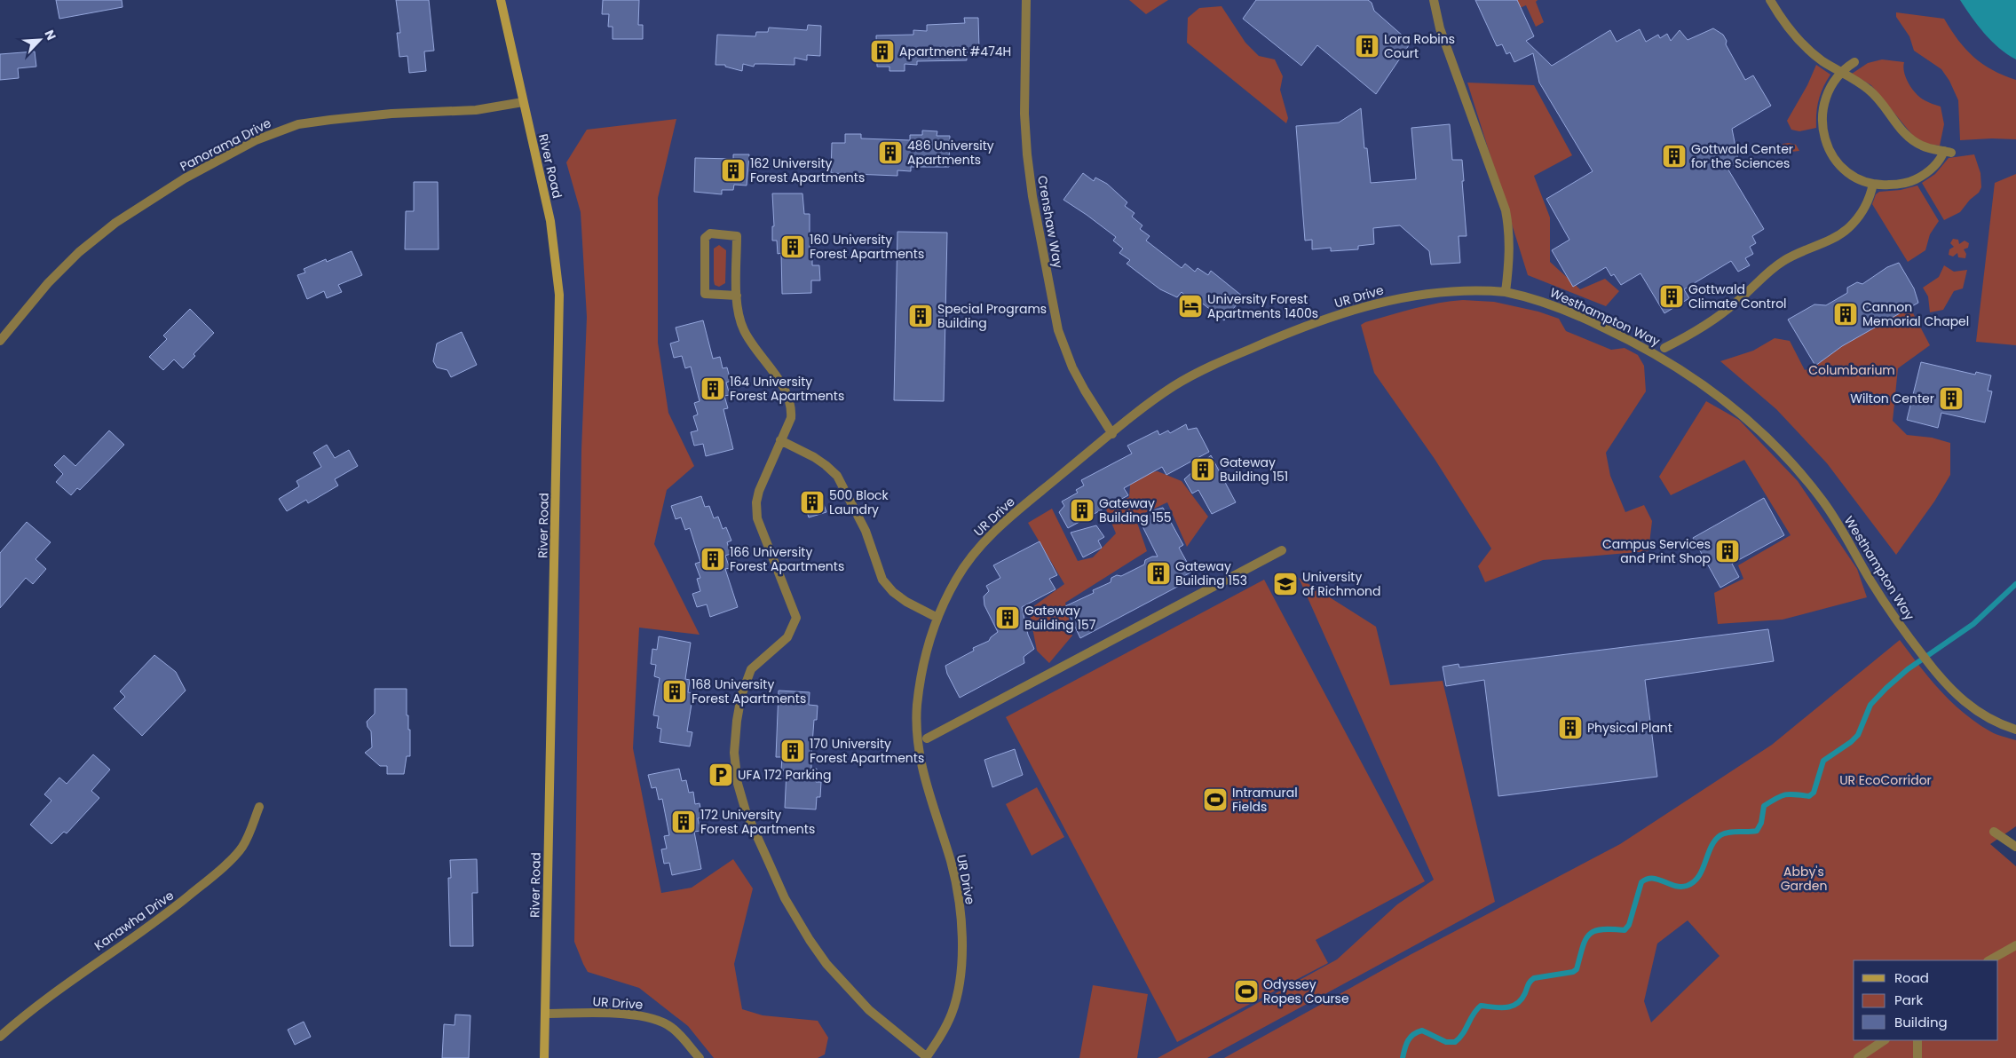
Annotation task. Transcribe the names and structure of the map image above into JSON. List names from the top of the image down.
{
  "streets": {
    "main road": ["River Road"],
    "street": [
      "Panorama Drive",
      "Crenshaw Way",
      "UR Drive",
      "Westhampton Way",
      "Kanawha Drive"
    ]
  },
  "crossings": [
    ["Panorama Drive", "River Road"],
    ["River Road", "UR Drive"],
    ["Crenshaw Way", "UR Drive"],
    ["UR Drive", "Westhampton Way"]
  ],
  "parks": ["Columbarium", "UR EcoCorridor", "Abby's Garden"],
  "places": {
    "building": [
      "Lora Robins Court",
      "Apartment #474H",
      "486 University Apartments",
      "Gottwald Center for the Sciences",
      "162 University Forest Apartments",
      "160 University Forest Apartments",
      "Gottwald Climate Control",
      "Cannon Memorial Chapel",
      "Special Programs Building",
      "164 University Forest Apartments",
      "Wilton Center",
      "Gateway Building 151",
      "500 Block Laundry",
      "Gateway Building 155",
      "Campus Services and Print Shop",
      "166 University Forest Apartments",
      "Gateway Building 153",
      "Gateway Building 157",
      "168 University Forest Apartments",
      "Physical Plant",
      "170 University Forest Apartments",
      "172 University Forest Apartments"
    ],
    "hotel": ["University Forest Apartments 1400s"],
    "school or university": ["University of Richmond"],
    "parking": ["UFA 172 Parking"],
    "sports": ["Intramural Fields", "Odyssey Ropes Course"]
  },
  "legend": ["Road", "Park", "Building"],
  "north": "top right"
}
